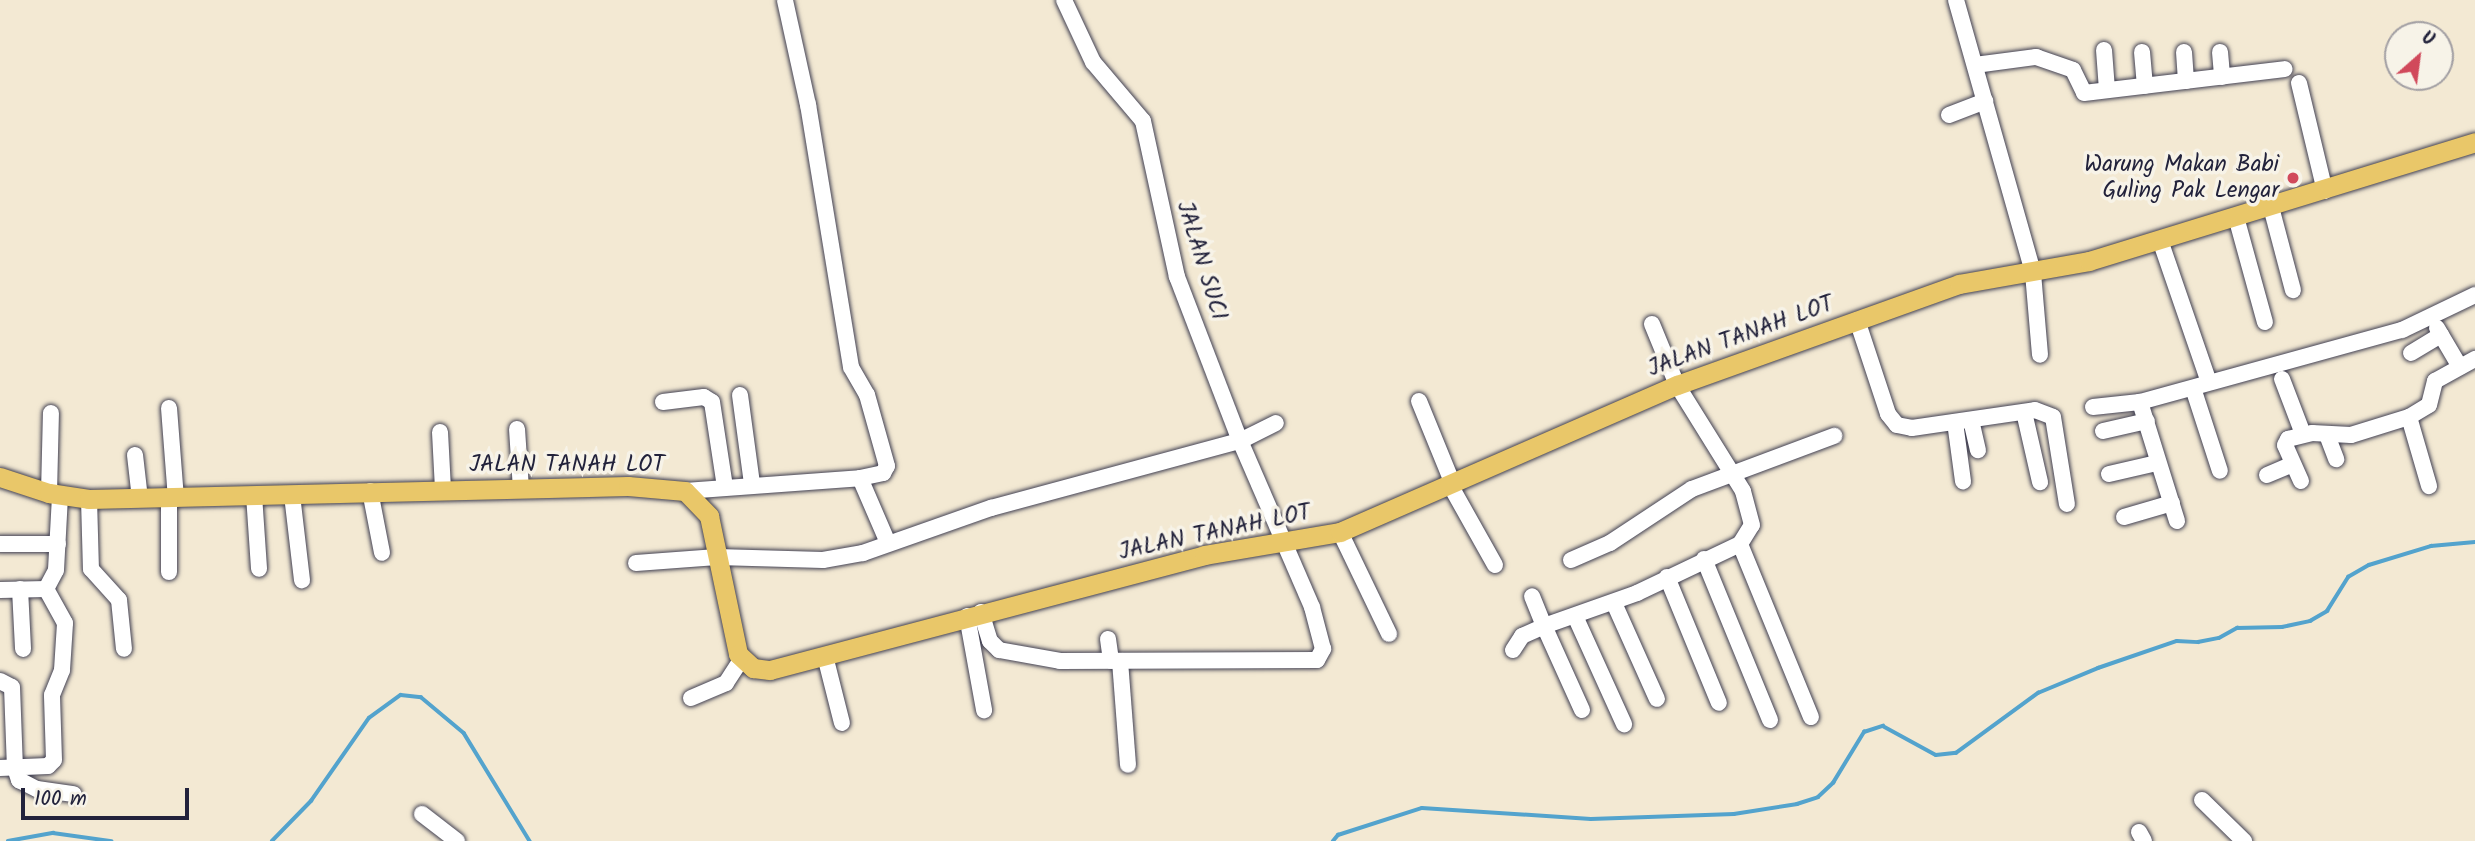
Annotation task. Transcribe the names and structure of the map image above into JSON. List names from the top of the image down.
{
  "streets": {
    "main road": ["JALAN TANAH LOT"],
    "street": ["JALAN SUCI"]
  },
  "crossings": [
    ["JALAN SUCI", "JALAN TANAH LOT"]
  ],
  "places": ["Warung Makan Babi Guling Pak Lengar"],
  "scale_bar": "100 m",
  "north": "top right"
}
